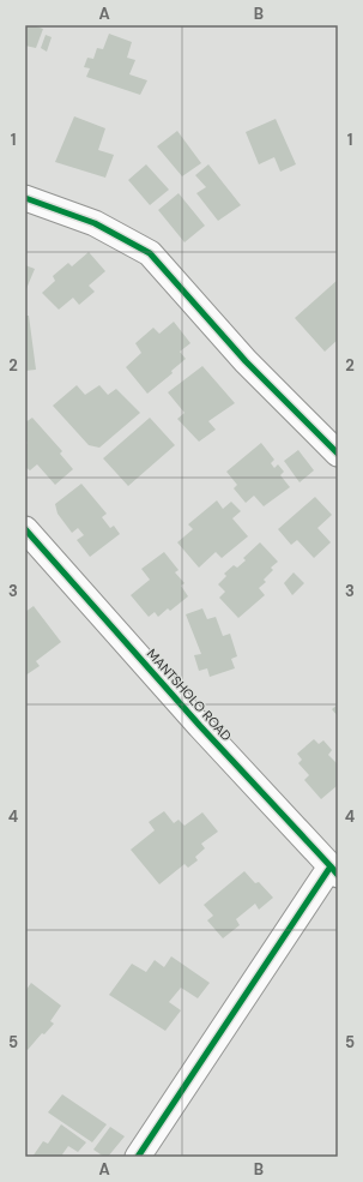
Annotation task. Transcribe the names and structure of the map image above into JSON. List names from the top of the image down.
{
  "streets": {
    "street": ["MANTSHOLO ROAD"]
  },
  "grid": {
    "columns": ["A", "B"],
    "rows": [
      "1",
      "2",
      "3",
      "4",
      "5"
    ]
  }
}
